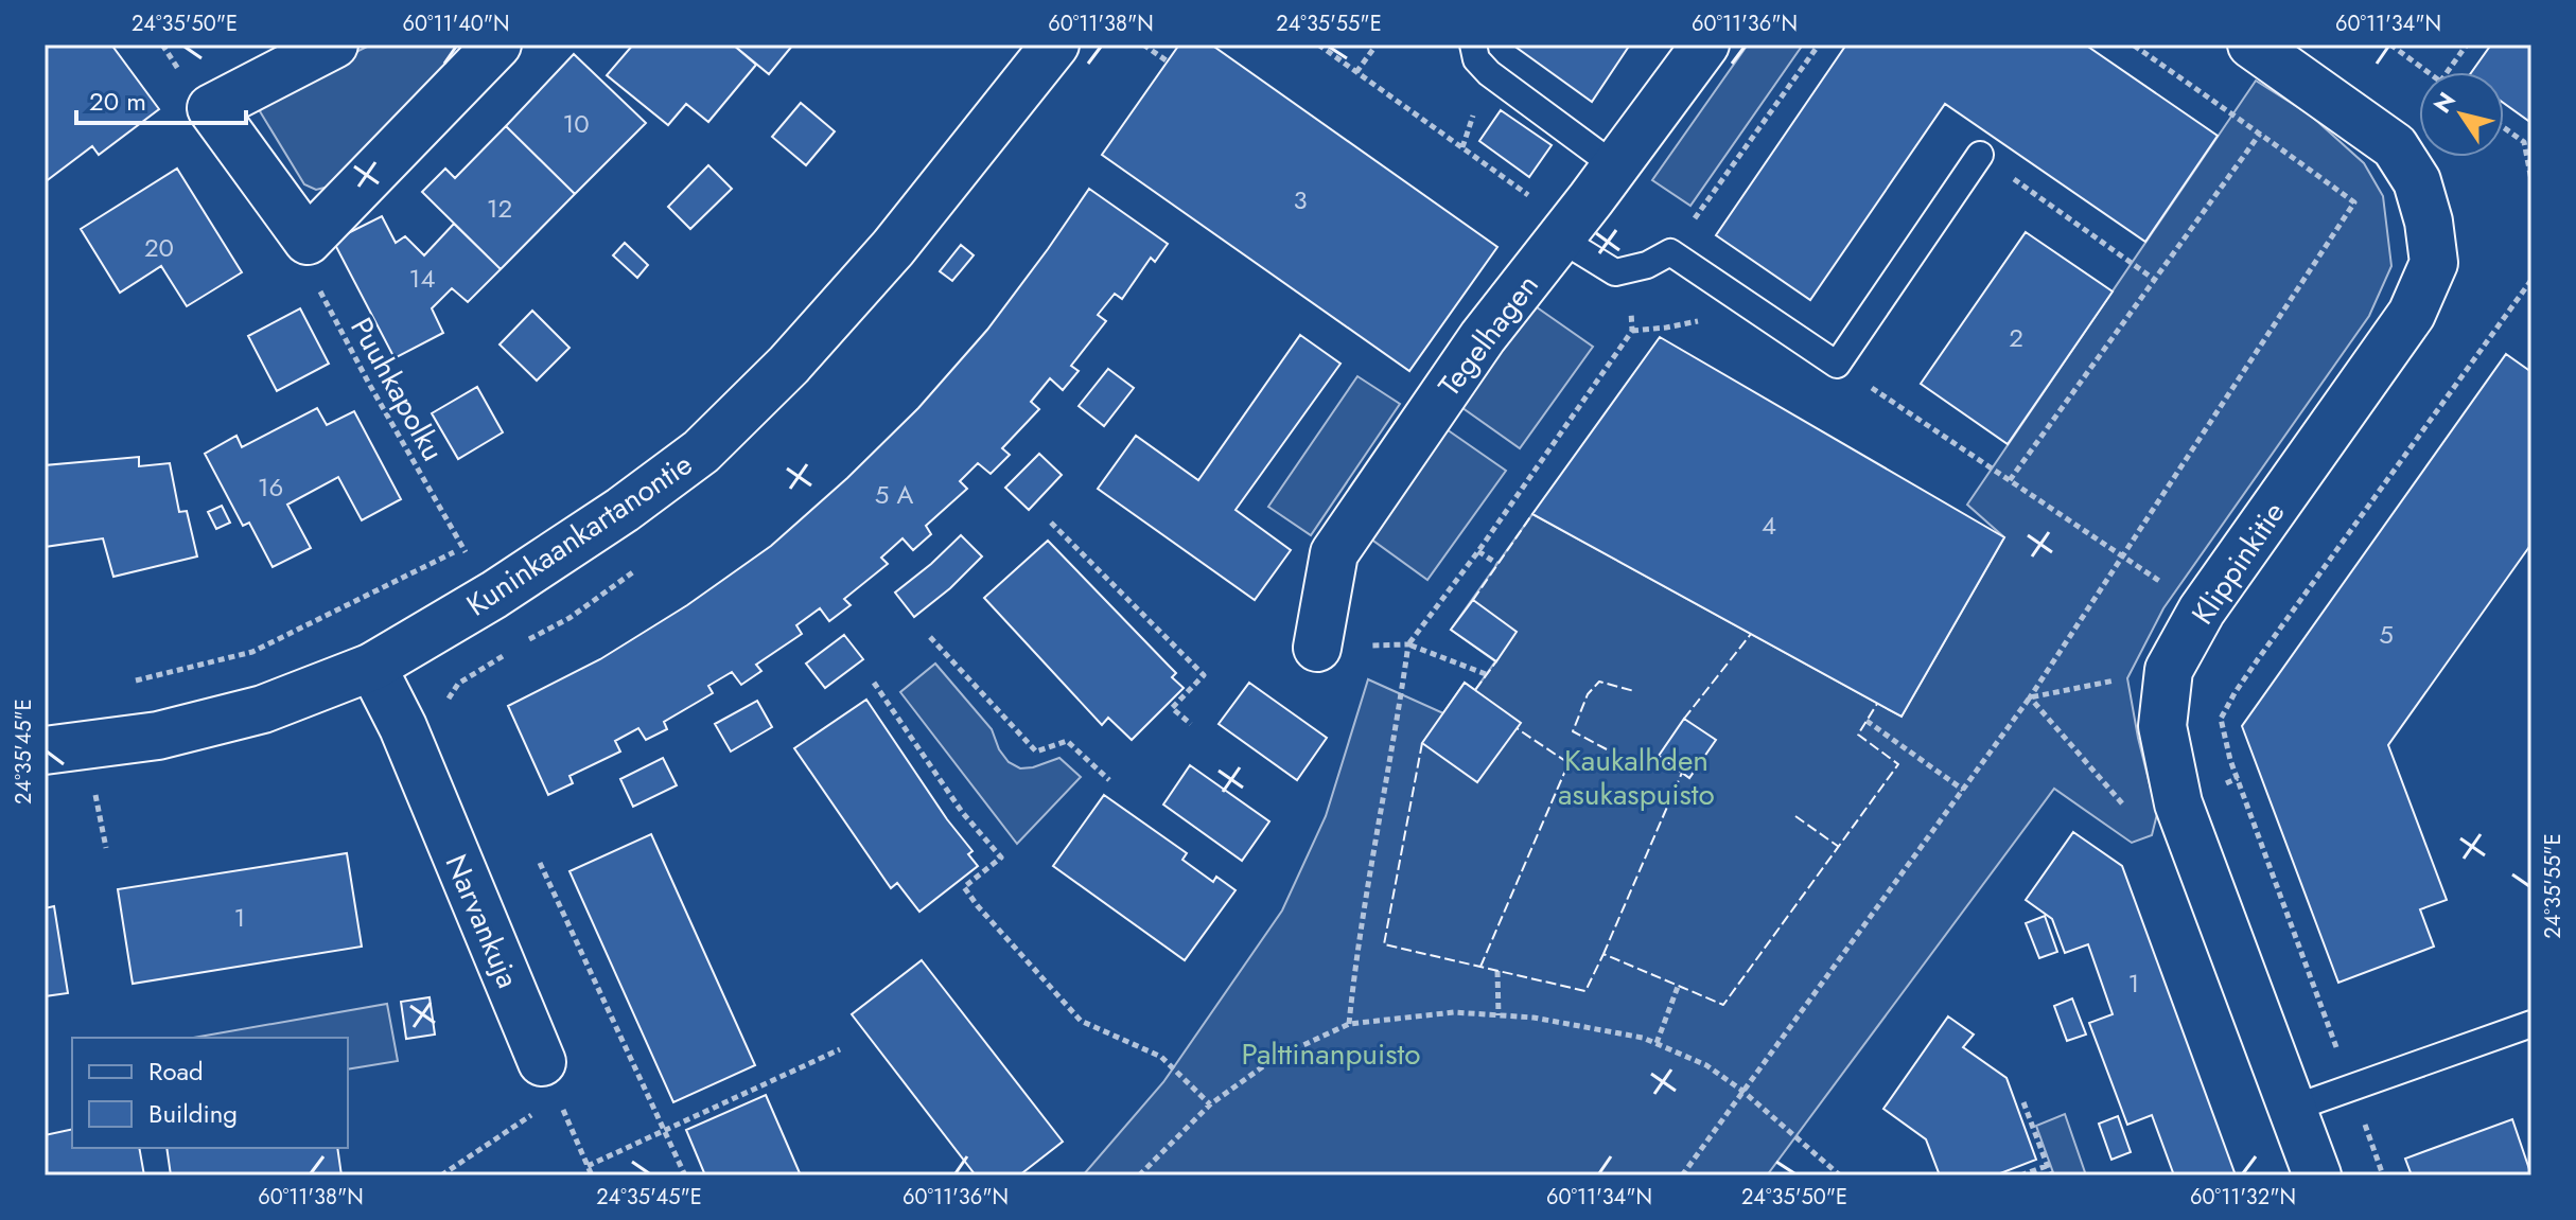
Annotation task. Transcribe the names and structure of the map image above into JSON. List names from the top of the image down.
{
  "streets": {
    "street": [
      "Tegelhagen",
      "Kuninkaankartanontie",
      "Klippinkitie",
      "Narvankuja"
    ],
    "path": ["Puuhkapolku"]
  },
  "crossings": [
    ["Kuninkaankartanontie", "Narvankuja"]
  ],
  "parks": ["Kaukalhden asukaspuisto", "Palttinanpuisto"],
  "house_numbers": [
    "10",
    "3",
    "12",
    "20",
    "14",
    "2",
    "16",
    "5 A",
    "4",
    "5",
    "1",
    "1"
  ],
  "legend": ["Road", "Building"],
  "scale_bar": "20 m",
  "north": "top left",
  "coordinates": [
    "24°35'50\"E",
    "60°11'40\"N",
    "60°11'38\"N",
    "24°35'55\"E",
    "60°11'36\"N",
    "60°11'34\"N",
    "24°35'45\"E",
    "60°11'32\"N"
  ]
}
